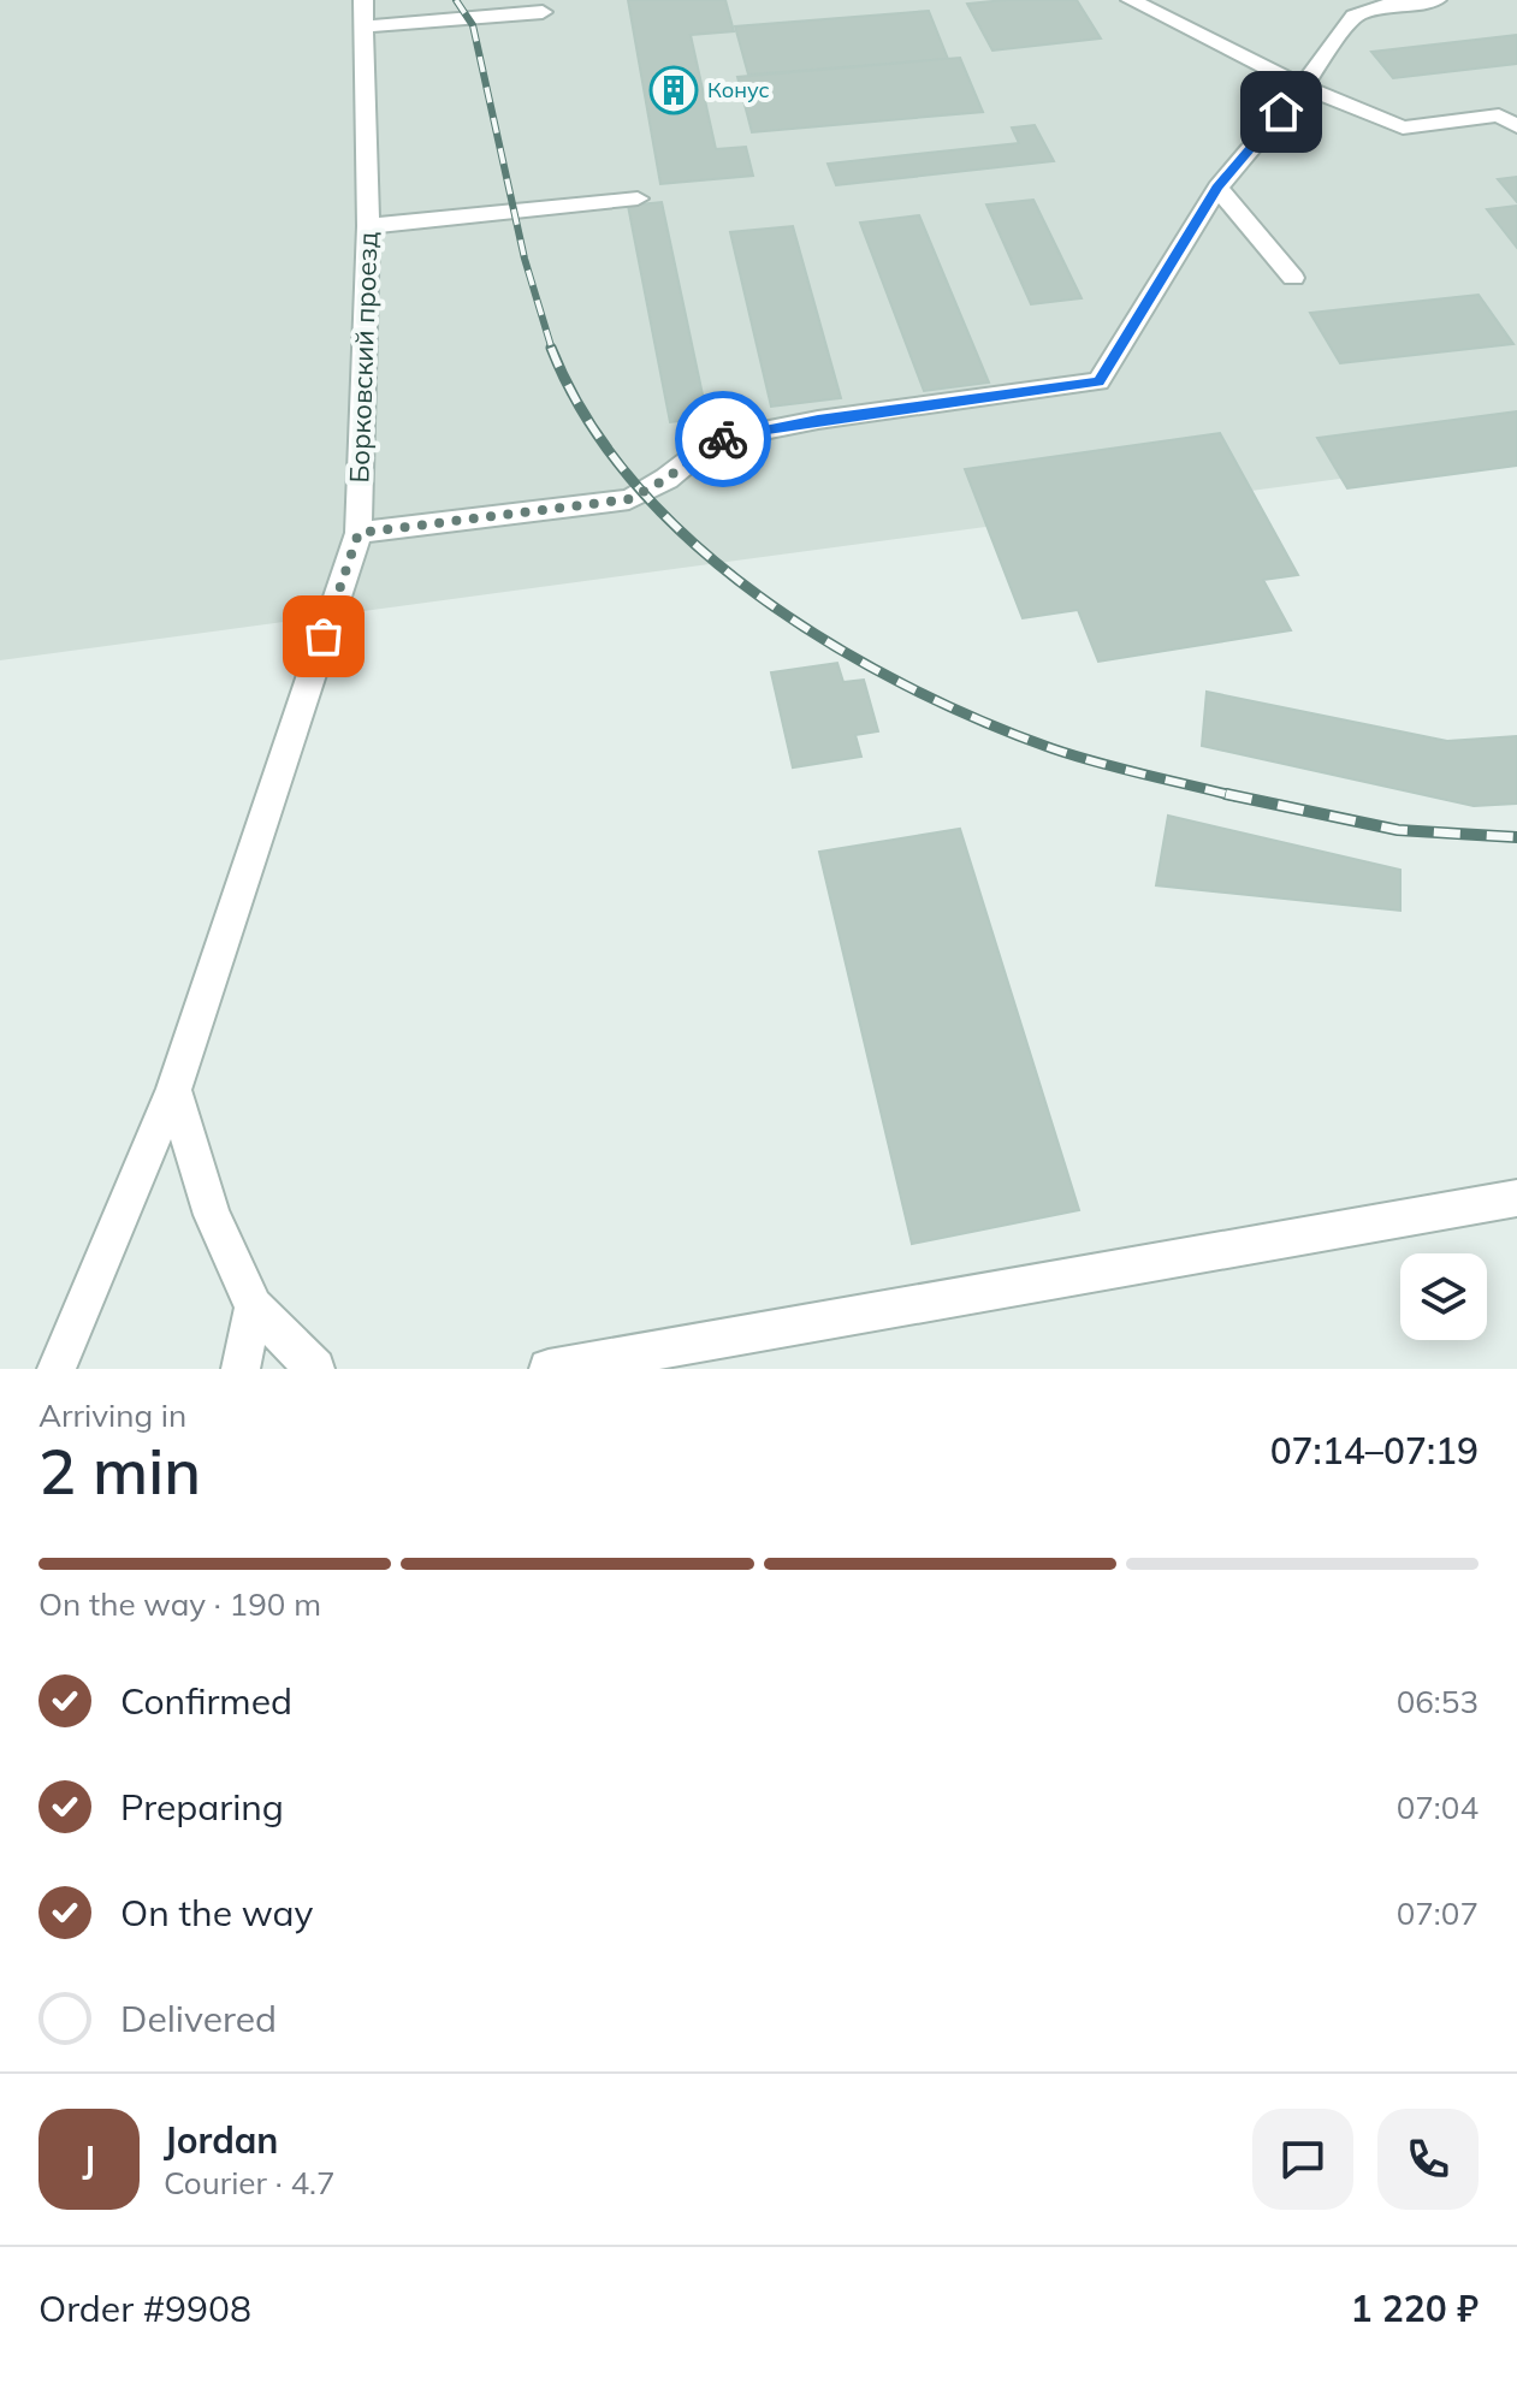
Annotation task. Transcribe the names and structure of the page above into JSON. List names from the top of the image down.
{
  "streets": {
    "street": ["Борковский проезд"]
  },
  "places": {
    "building": ["Конус"]
  },
  "page": {
    "heading": ["2 min", "Arriving in", "07:14–07:19"],
    "panel": [
      "Jordan",
      "Courier · 4.7",
      "Order #9908",
      "1 220 ₽"
    ],
    "bar": "On the way · 190 m",
    "list": [
      ["Confirmed", "06:53"],
      ["Preparing", "07:04"],
      ["On the way", "07:07"],
      "Delivered"
    ],
    "round": "J"
  }
}
